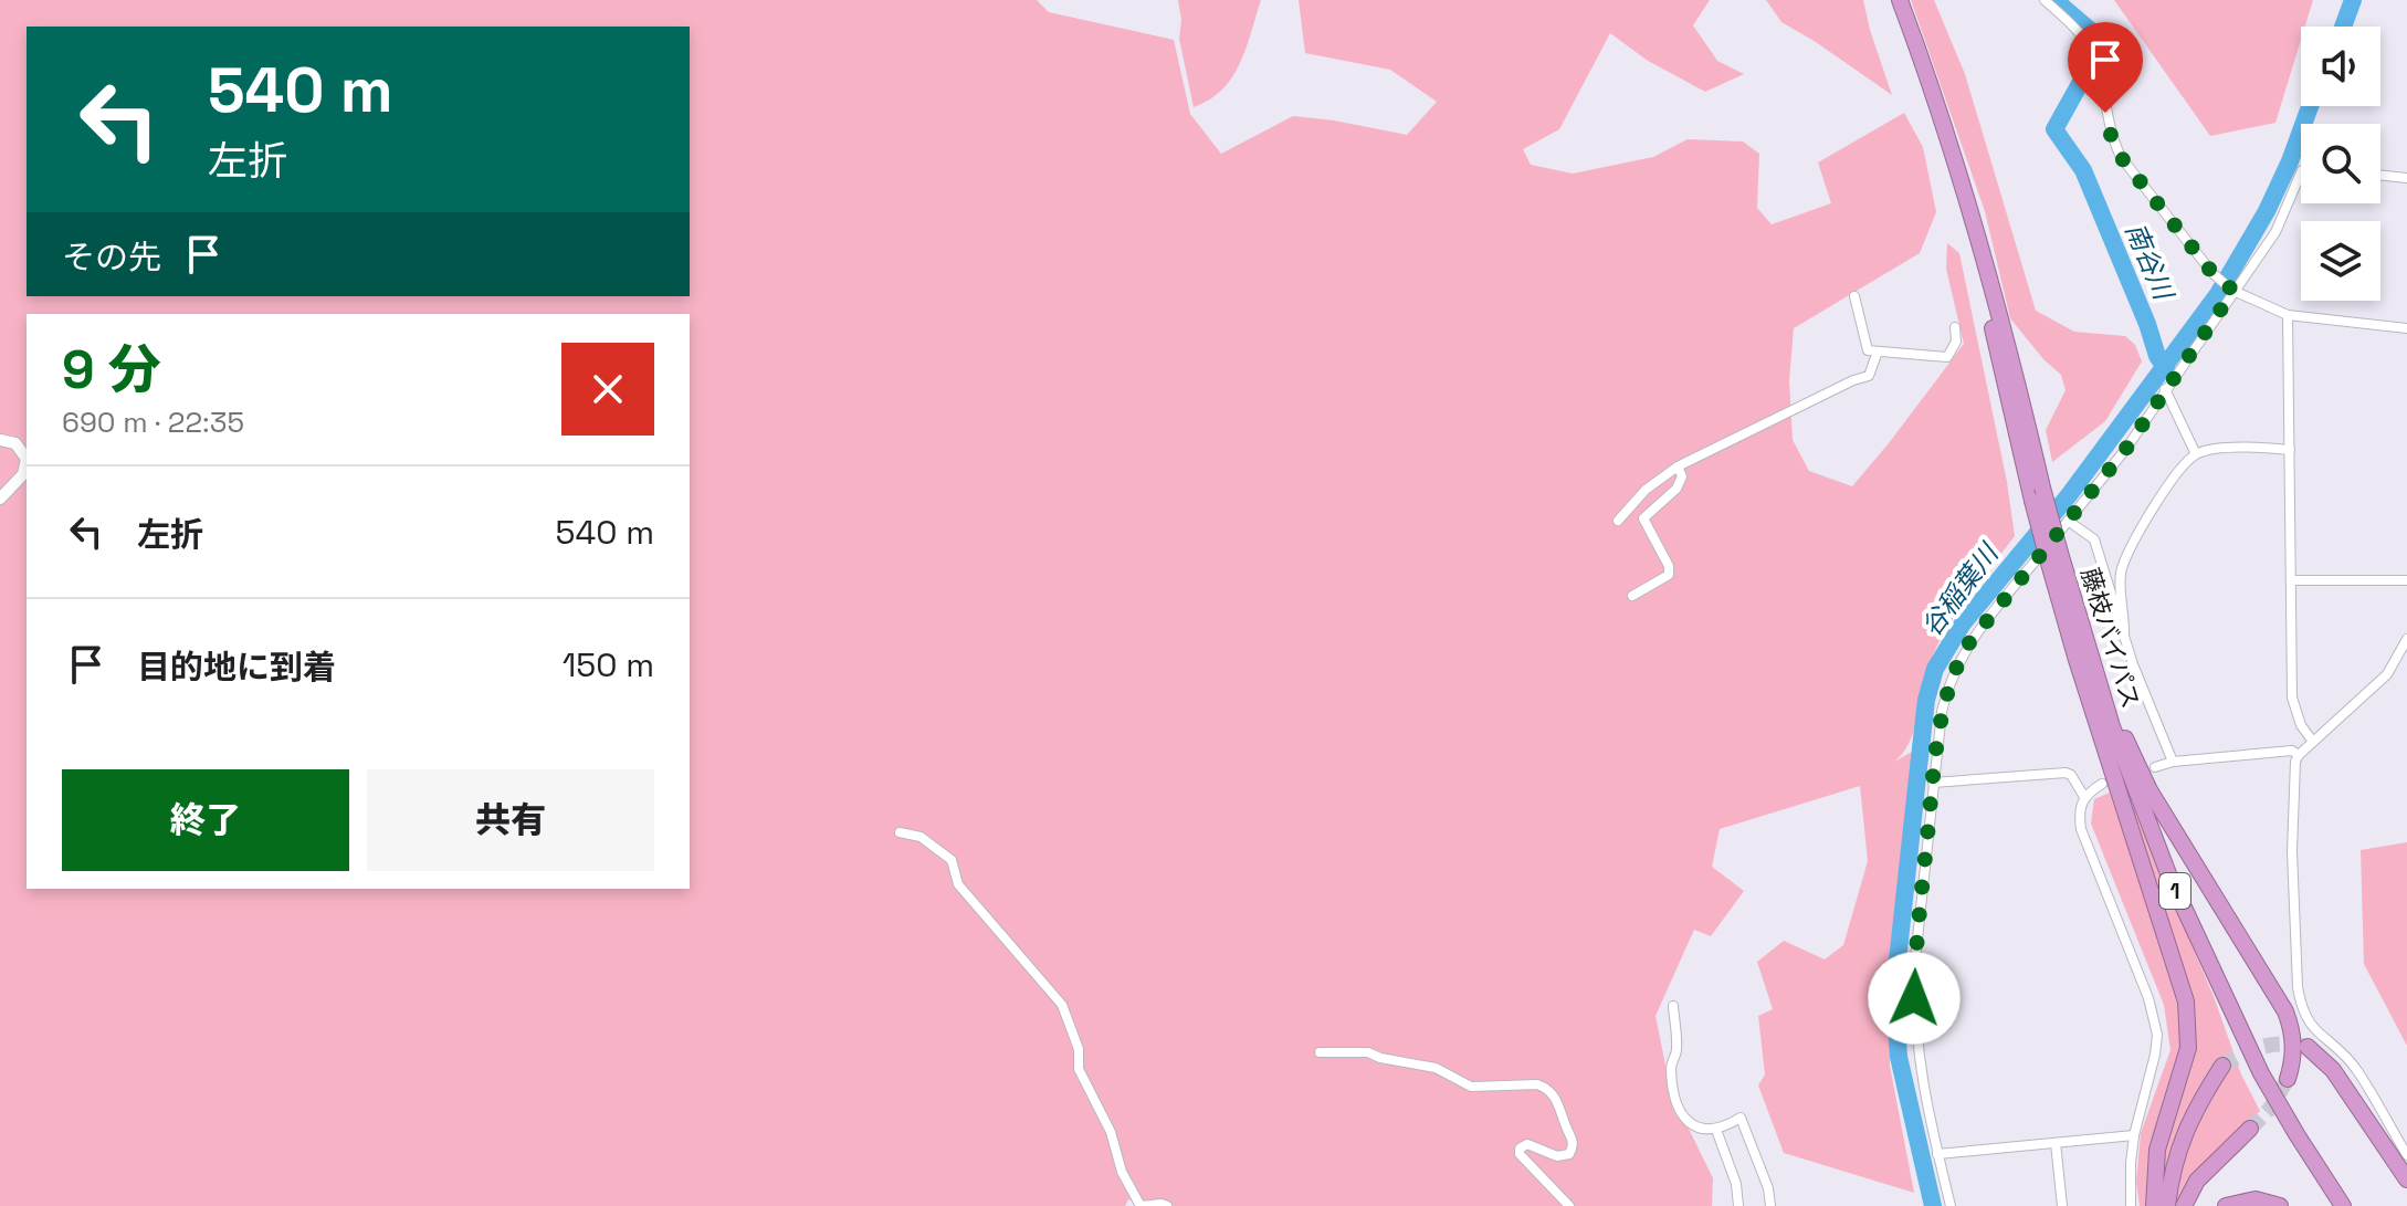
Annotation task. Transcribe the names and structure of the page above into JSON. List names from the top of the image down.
{
  "streets": {
    "highway": ["藤枝バイパス", "1"]
  },
  "crossings": [
    ["藤枝バイパス", "1"]
  ],
  "water": ["南谷川", "谷稲葉川"],
  "page": {
    "turn": ["540 m", "左折"],
    "then": "その先",
    "heading": ["9 分", "690 m · 22:35"],
    "list": [
      {
        "name": "左折",
        "value": "540 m"
      },
      {
        "name": "目的地に到着",
        "value": "150 m"
      }
    ],
    "buttons": ["終了", "共有"]
  }
}
